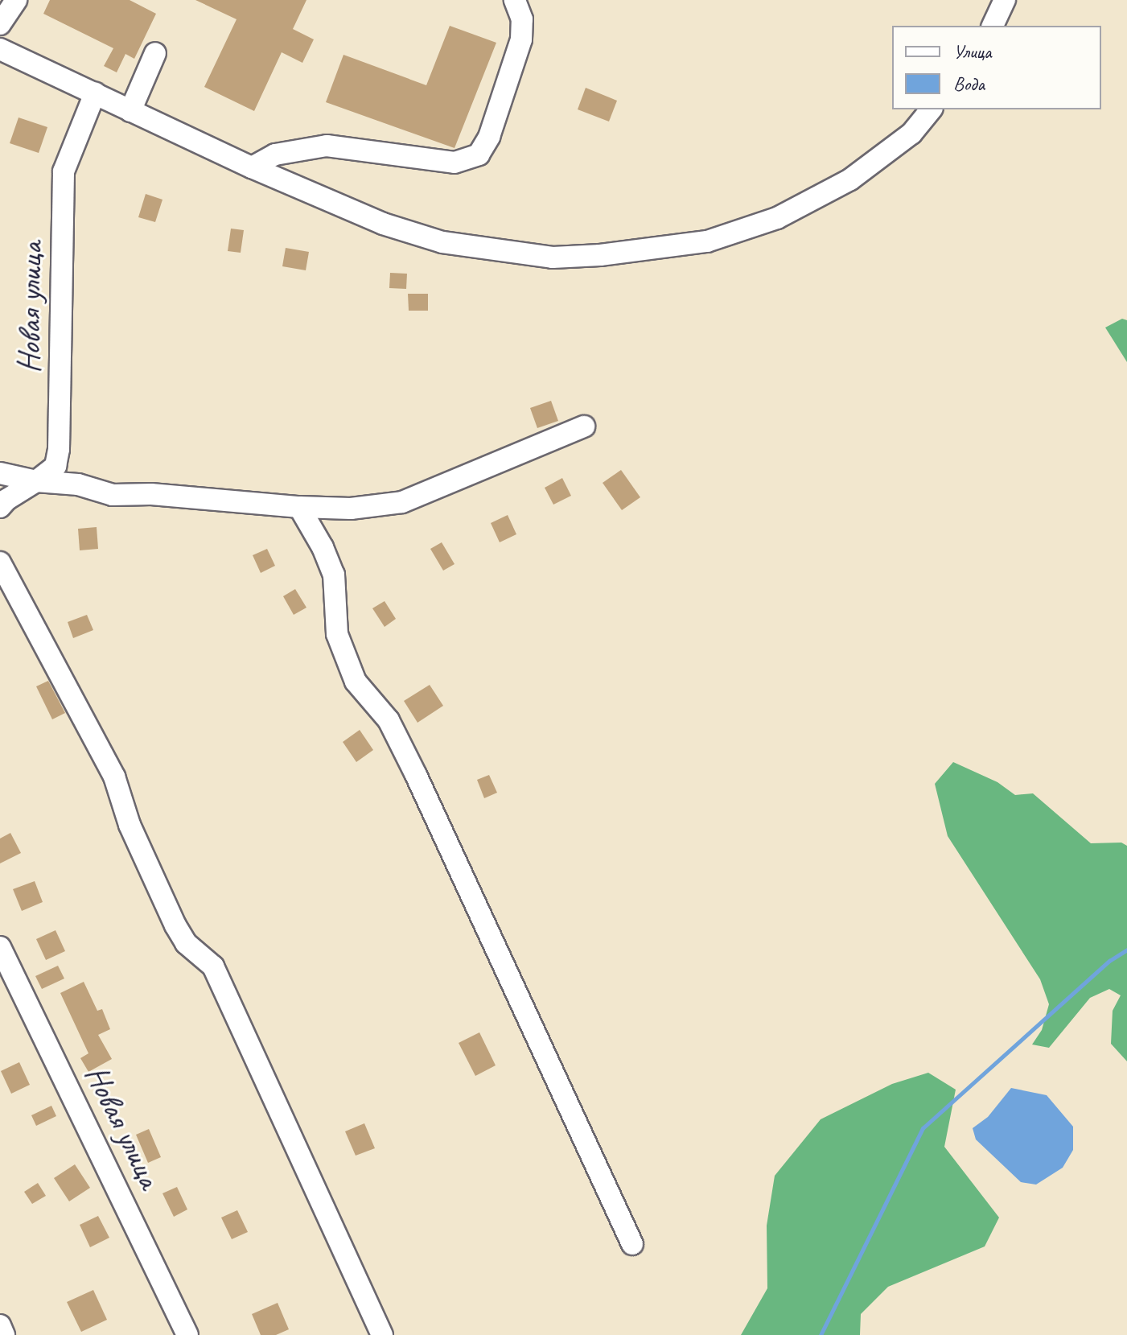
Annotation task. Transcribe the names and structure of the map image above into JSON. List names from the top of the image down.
{
  "streets": {
    "street": ["Новая улица"]
  },
  "legend": ["Улица", "Вода"]
}
